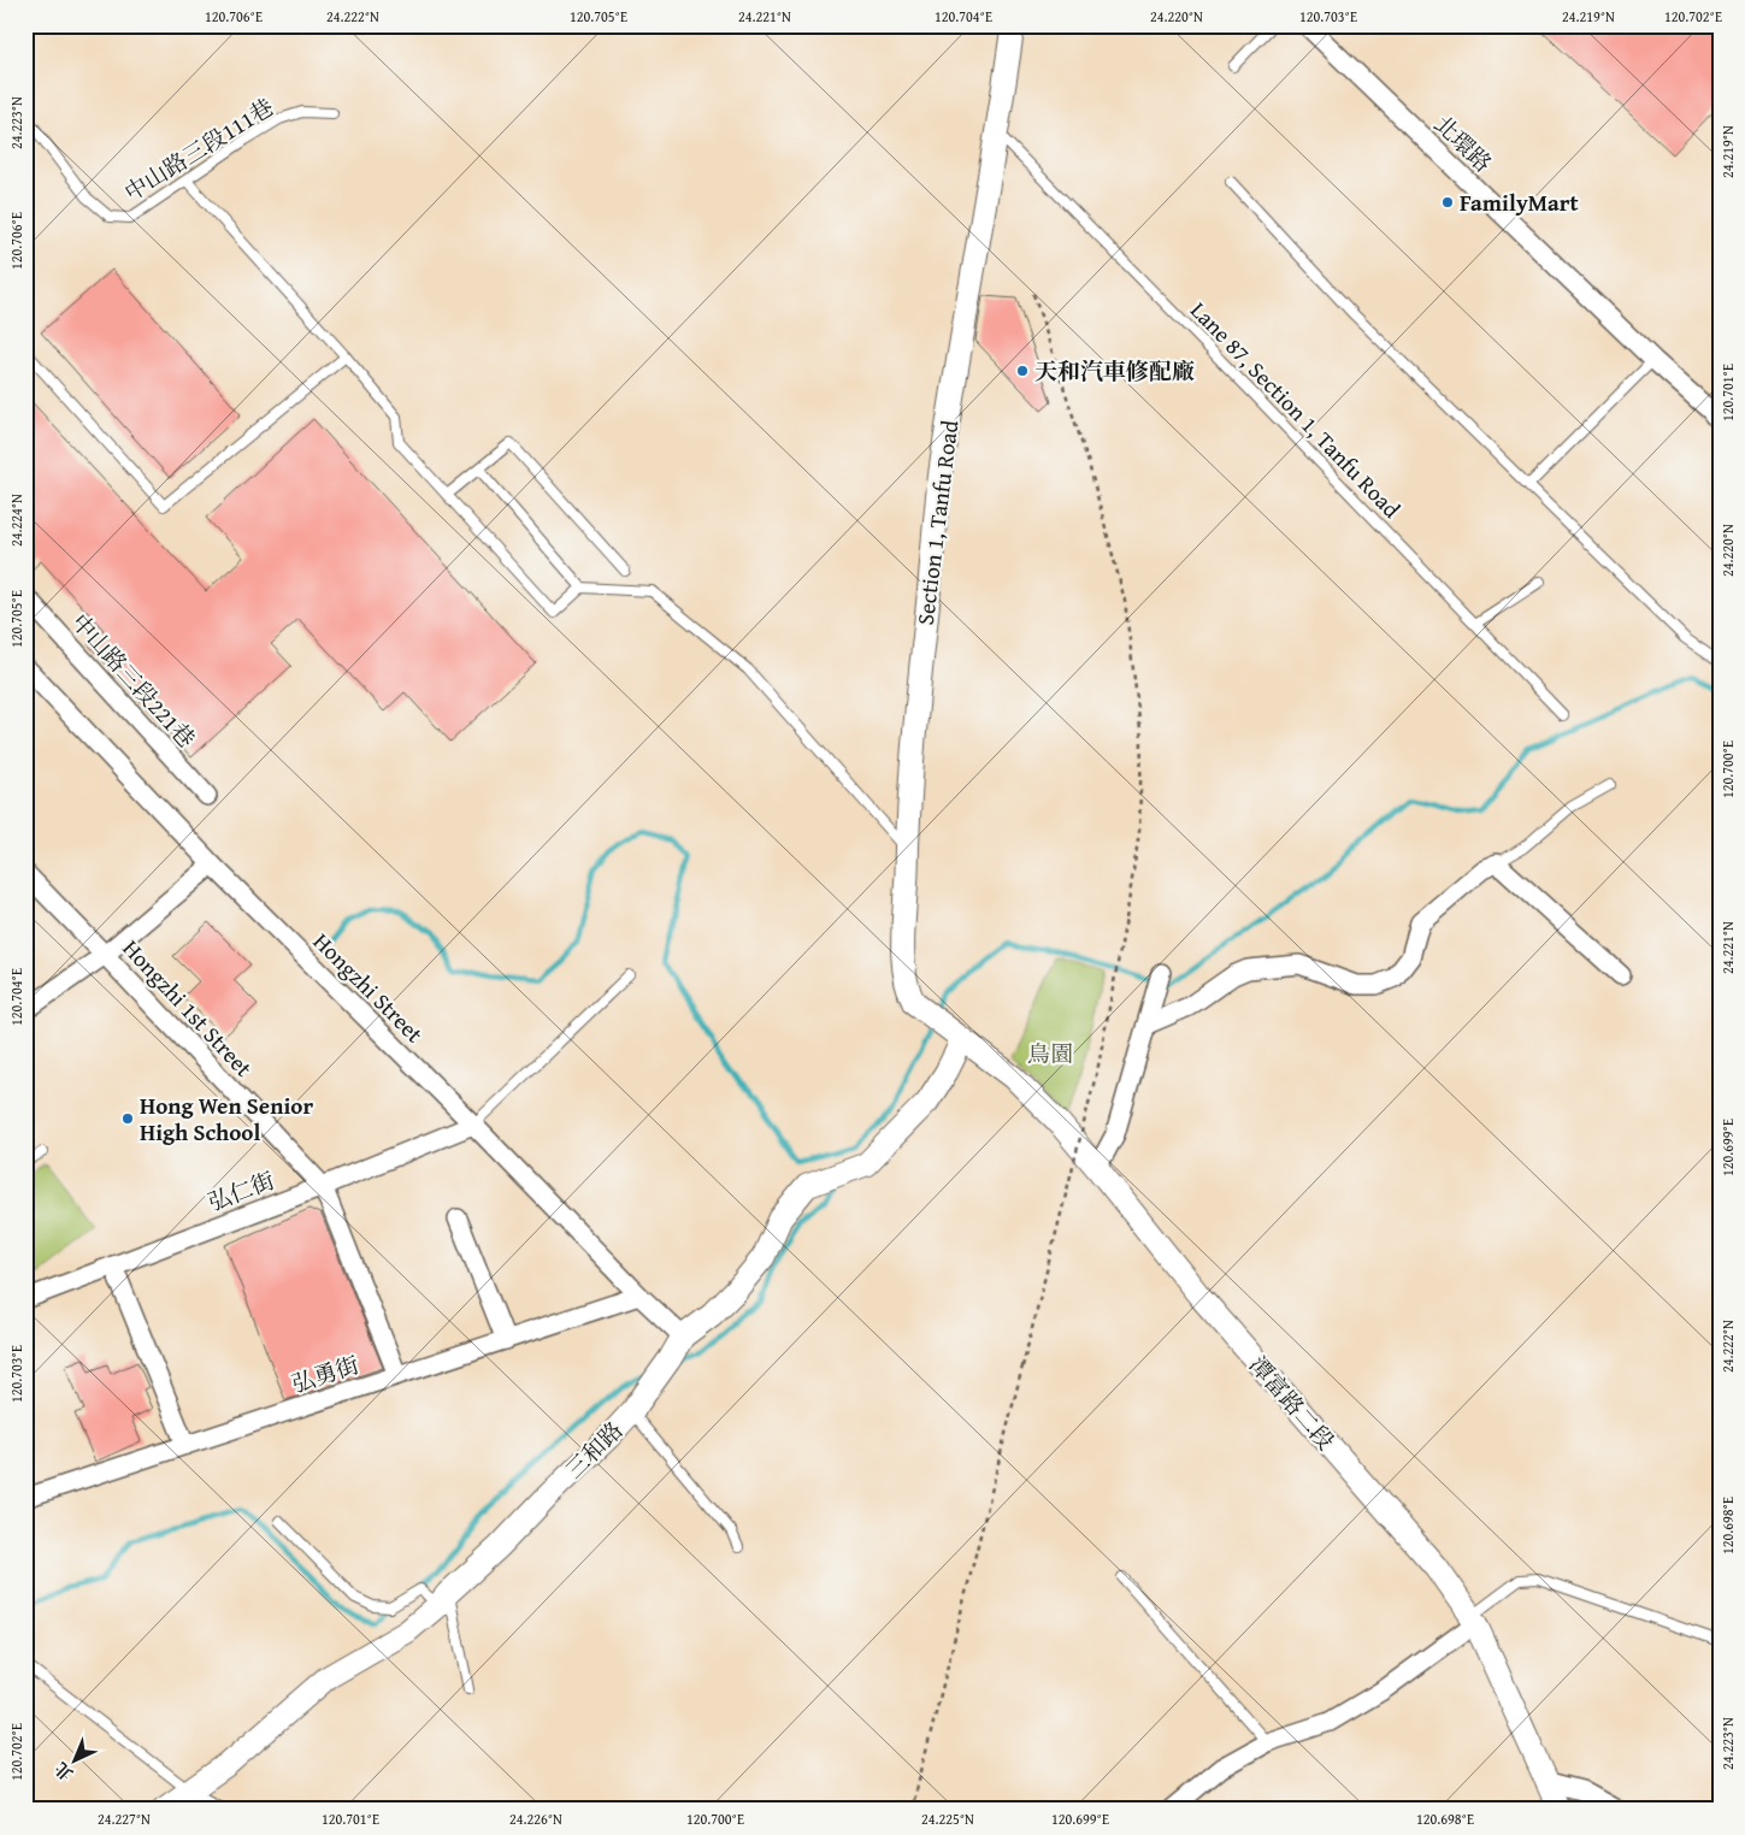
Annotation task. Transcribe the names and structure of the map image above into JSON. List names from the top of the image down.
{
  "streets": {
    "street": [
      "北環路",
      "Section 1, Tanfu Road",
      "中山路三段221巷",
      "Hongzhi Street",
      "Hongzhi 1st Street",
      "弘仁街",
      "弘勇街",
      "潭富路二段",
      "三和路"
    ],
    "lane": ["中山路三段111巷", "Lane 87, Section 1, Tanfu Road"]
  },
  "crossings": [
    ["Lane 87, Section 1, Tanfu Road", "Section 1, Tanfu Road"],
    ["Section 1, Tanfu Road", "潭富路二段"],
    ["Section 1, Tanfu Road", "三和路"],
    ["Hongzhi Street", "弘仁街"],
    ["Hongzhi Street", "弘勇街"],
    ["Hongzhi Street", "三和路"],
    ["Hongzhi 1st Street", "弘仁街"],
    ["Hongzhi 1st Street", "弘勇街"],
    ["潭富路二段", "三和路"]
  ],
  "parks": ["鳥園"],
  "places": ["FamilyMart", "天和汽車修配廠", "Hong Wen Senior High School"],
  "north": "bottom left",
  "coordinates": [
    "120.706°E",
    "24.222°N",
    "120.705°E",
    "24.221°N",
    "120.704°E",
    "24.220°N",
    "120.703°E",
    "24.219°N",
    "120.702°E",
    "24.223°N",
    "120.701°E",
    "24.224°N",
    "120.700°E",
    "120.699°E",
    "120.698°E",
    "24.227°N",
    "24.226°N",
    "24.225°N"
  ]
}
